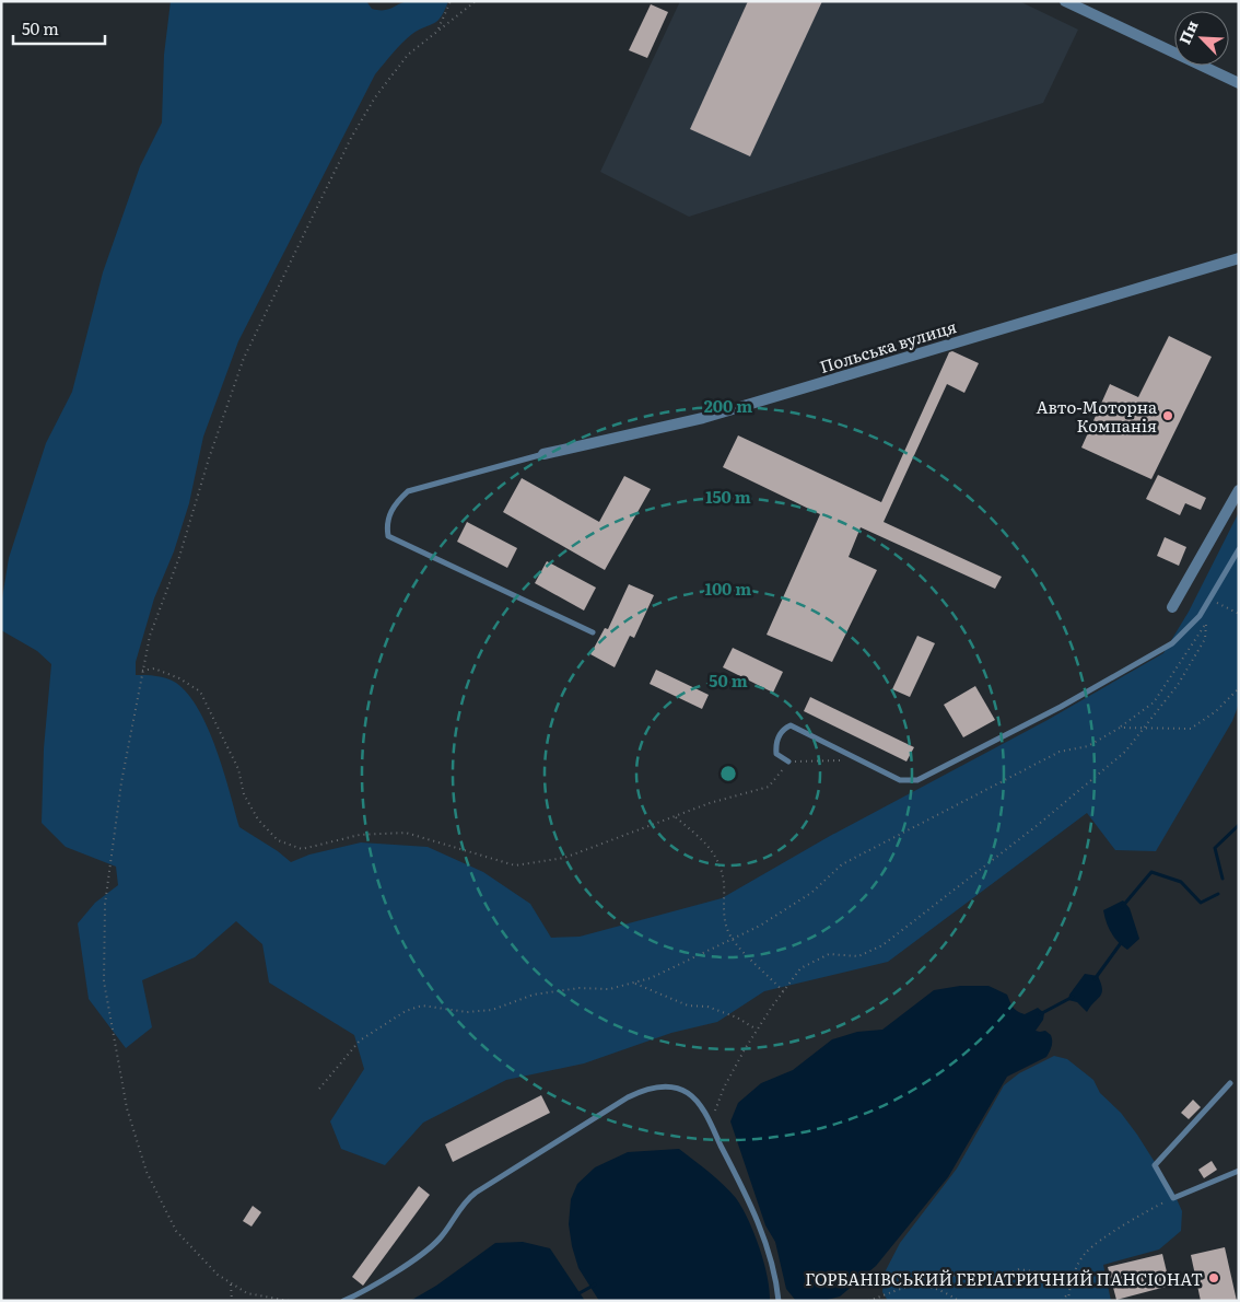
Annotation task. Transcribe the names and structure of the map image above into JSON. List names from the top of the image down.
{
  "streets": {
    "street": ["Польська вулиця"]
  },
  "places": ["Авто-Моторна Компанія", "ГОРБАНІВСЬКИЙ ГЕРІАТРИЧНИЙ ПАНСІОНАТ"],
  "scale_bar": "50 m",
  "north": "top left",
  "rings": [
    "200 m",
    "150 m",
    "100 m",
    "50 m"
  ]
}
